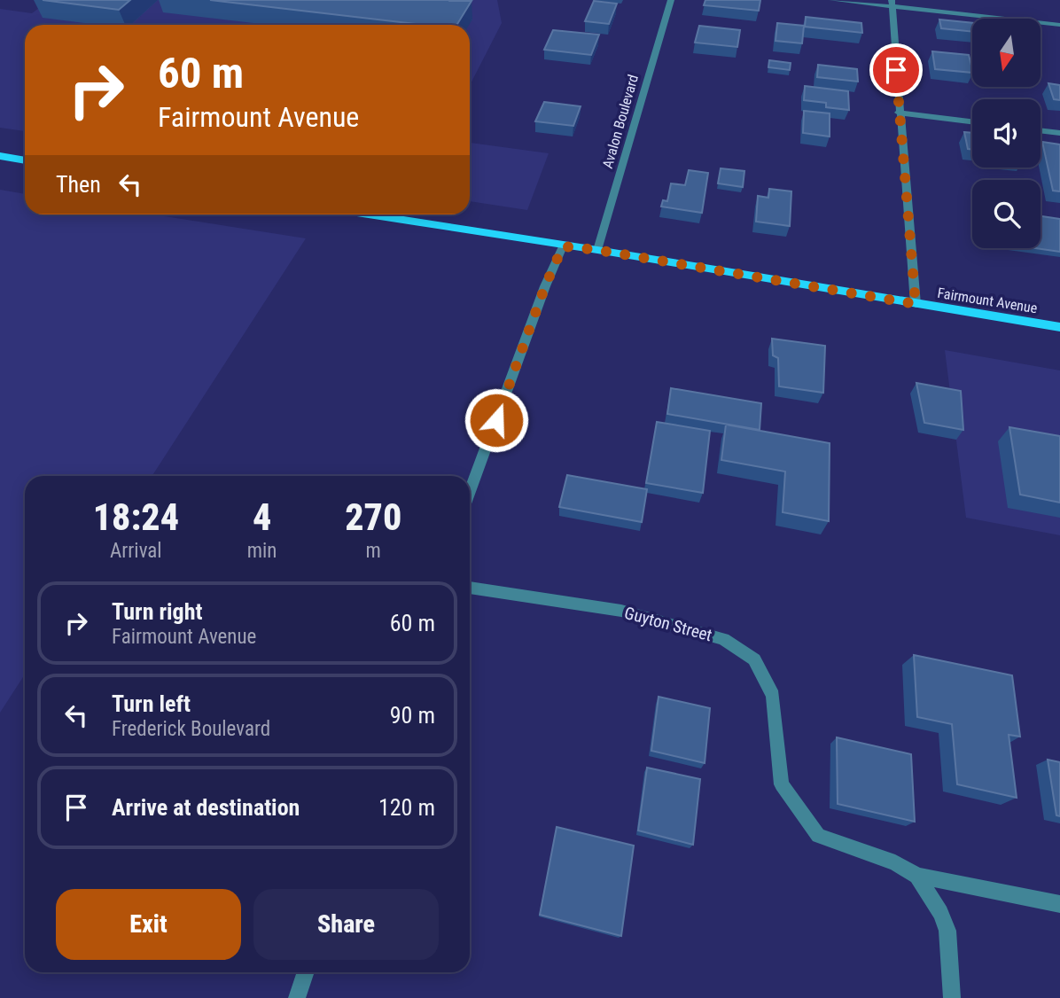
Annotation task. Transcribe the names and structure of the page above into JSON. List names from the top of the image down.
{
  "streets": {
    "main road": ["Fairmount Avenue"],
    "street": ["Avalon Boulevard", "Guyton Street"]
  },
  "crossings": [
    ["Avalon Boulevard", "Fairmount Avenue"]
  ],
  "north": "bottom",
  "page": {
    "turn": ["60 m", "Fairmount Avenue"],
    "then": "Then",
    "eta": [
      "18:24",
      "Arrival",
      "4",
      "min",
      "270",
      "m"
    ],
    "list": [
      {
        "name": "Turn right",
        "note": "Fairmount Avenue",
        "value": "60 m"
      },
      {
        "name": "Turn left",
        "note": "Frederick Boulevard",
        "value": "90 m"
      },
      {
        "name": "Arrive at destination",
        "value": "120 m"
      }
    ],
    "buttons": ["Exit", "Share"]
  }
}
